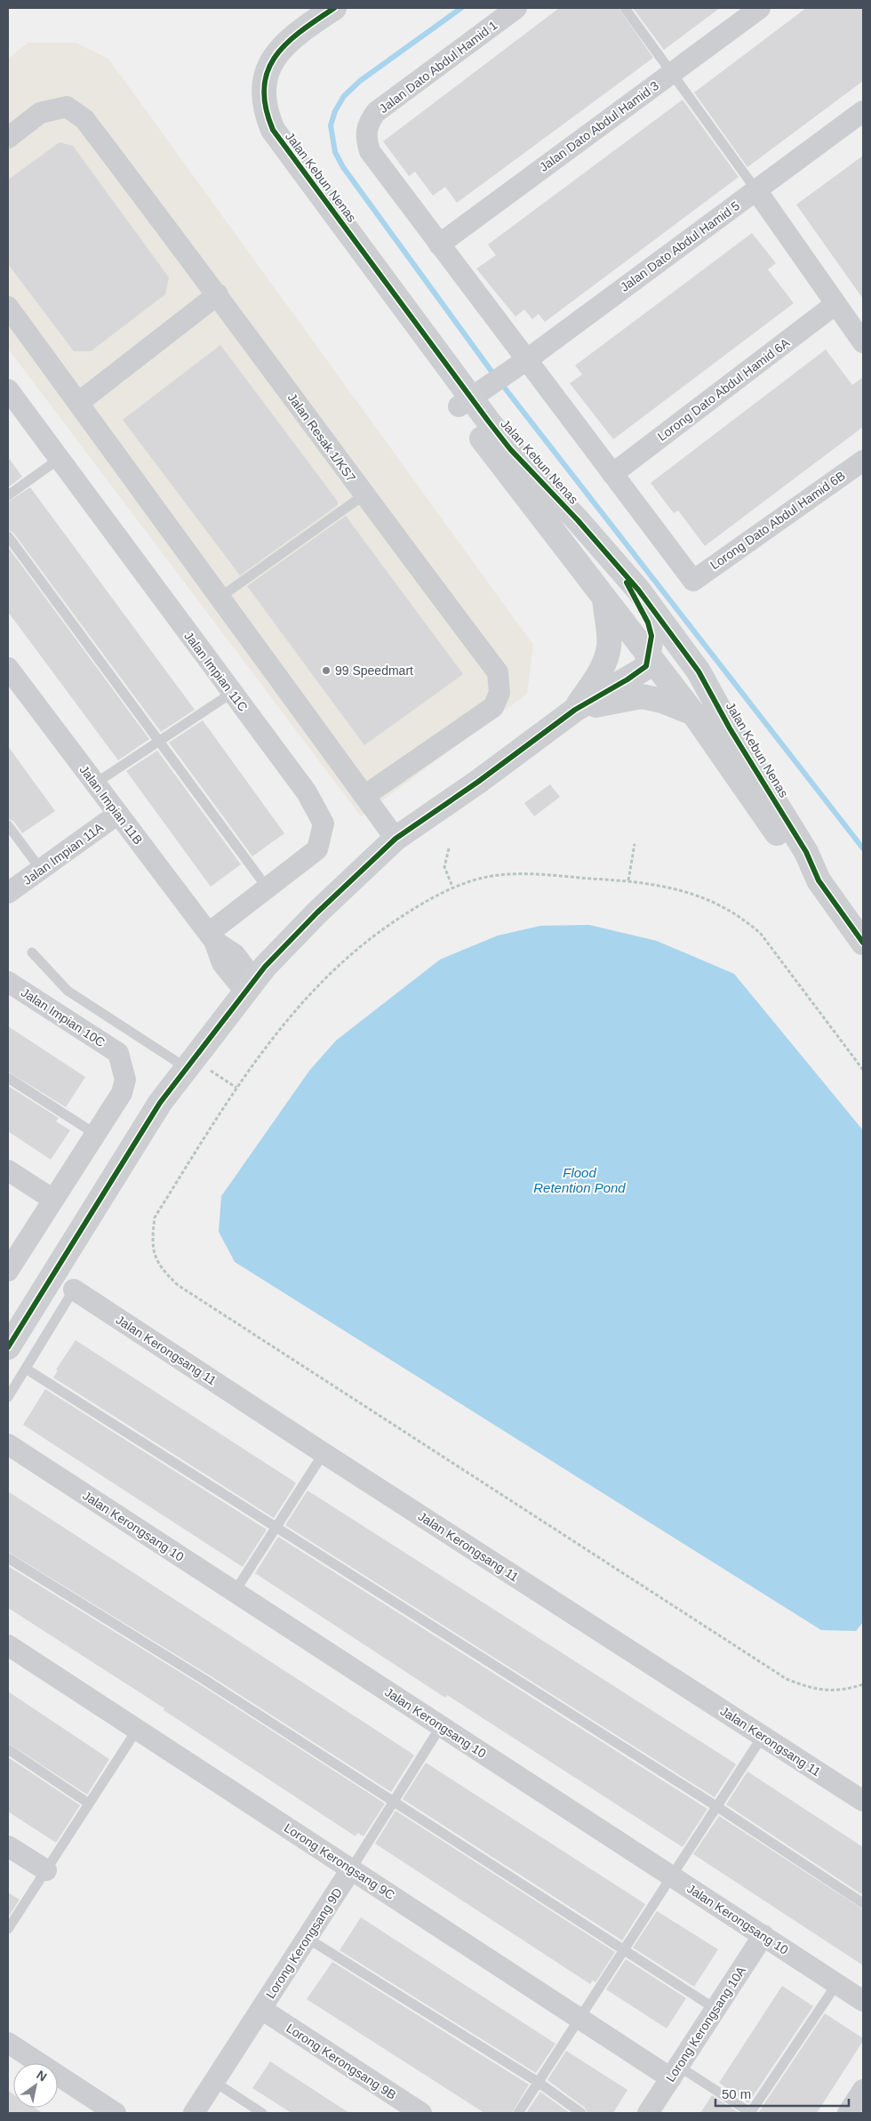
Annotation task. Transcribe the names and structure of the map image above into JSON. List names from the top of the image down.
{
  "streets": {
    "street": [
      "Jalan Dato Abdul Hamid 1",
      "Jalan Dato Abdul Hamid 3",
      "Jalan Kebun Nenas",
      "Jalan Dato Abdul Hamid 5",
      "Lorong Dato Abdul Hamid 6A",
      "Jalan Resak 1/KS7",
      "Lorong Dato Abdul Hamid 6B",
      "Jalan Impian 11C",
      "Jalan Impian 11B",
      "Jalan Impian 11A",
      "Jalan Impian 10C",
      "Jalan Kerongsang 11",
      "Jalan Kerongsang 10",
      "Lorong Kerongsang 9C",
      "Lorong Kerongsang 9D",
      "Lorong Kerongsang 10A",
      "Lorong Kerongsang 9B"
    ]
  },
  "crossings": [
    ["Jalan Dato Abdul Hamid 1", "Jalan Dato Abdul Hamid 3"],
    ["Jalan Kebun Nenas", "Jalan Dato Abdul Hamid 5"],
    ["Lorong Dato Abdul Hamid 6A", "Lorong Dato Abdul Hamid 6B"],
    ["Jalan Impian 11C", "Jalan Impian 11B"],
    ["Jalan Impian 11B", "Jalan Impian 11A"],
    ["Jalan Kerongsang 10", "Lorong Kerongsang 9D"],
    ["Jalan Kerongsang 10", "Lorong Kerongsang 10A"],
    ["Lorong Kerongsang 9C", "Lorong Kerongsang 9D"],
    ["Lorong Kerongsang 9C", "Lorong Kerongsang 10A"],
    ["Lorong Kerongsang 9D", "Lorong Kerongsang 9B"]
  ],
  "water": ["Flood Retention Pond"],
  "places": ["99 Speedmart"],
  "scale_bar": "50 m",
  "north": "top right"
}
